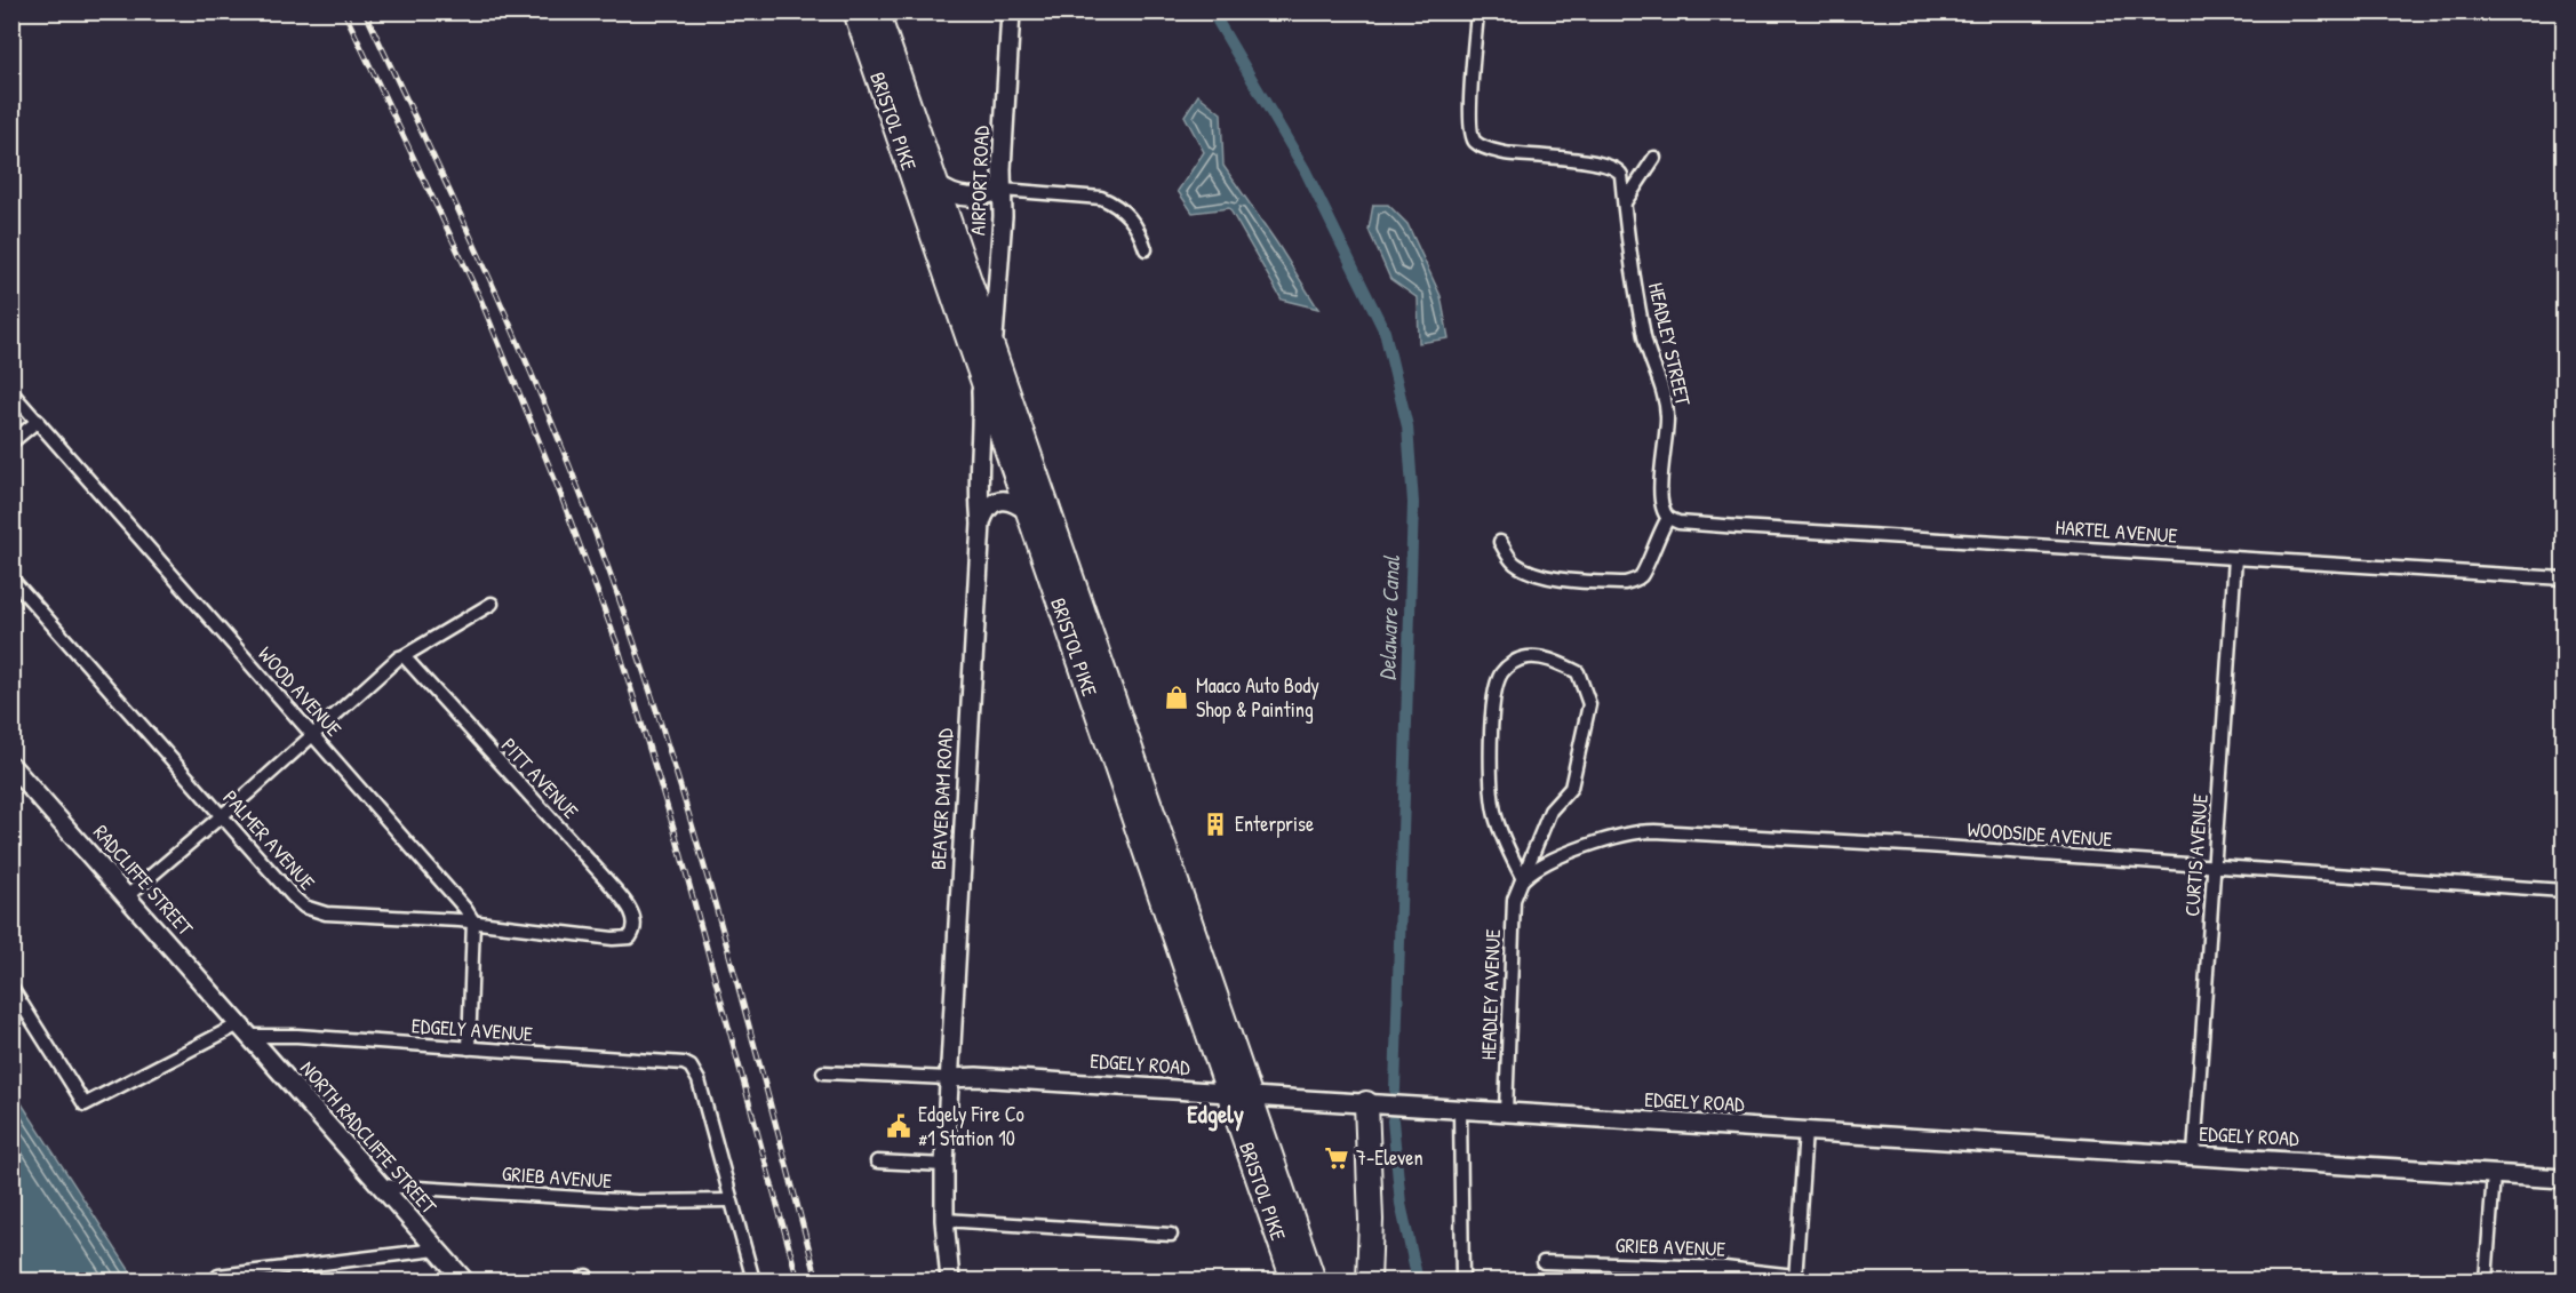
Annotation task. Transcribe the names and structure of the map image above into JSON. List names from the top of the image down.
{
  "streets": {
    "highway": ["BRISTOL PIKE"],
    "main road": [
      "AIRPORT ROAD",
      "BEAVER DAM ROAD",
      "RADCLIFFE STREET",
      "EDGELY ROAD",
      "NORTH RADCLIFFE STREET"
    ],
    "street": [
      "HEADLEY STREET",
      "HARTEL AVENUE",
      "WOOD AVENUE",
      "PITT AVENUE",
      "WOODSIDE AVENUE",
      "PALMER AVENUE",
      "CURTIS AVENUE",
      "HEADLEY AVENUE",
      "EDGELY AVENUE",
      "GRIEB AVENUE"
    ]
  },
  "crossings": [
    ["BRISTOL PIKE", "AIRPORT ROAD"],
    ["BRISTOL PIKE", "BEAVER DAM ROAD"],
    ["BRISTOL PIKE", "EDGELY ROAD"],
    ["HEADLEY STREET", "HARTEL AVENUE"],
    ["HARTEL AVENUE", "CURTIS AVENUE"],
    ["WOOD AVENUE", "PALMER AVENUE"],
    ["PITT AVENUE", "PALMER AVENUE"],
    ["BEAVER DAM ROAD", "EDGELY ROAD"],
    ["WOODSIDE AVENUE", "CURTIS AVENUE"],
    ["WOODSIDE AVENUE", "HEADLEY AVENUE"],
    ["CURTIS AVENUE", "EDGELY ROAD"],
    ["RADCLIFFE STREET", "EDGELY AVENUE"],
    ["RADCLIFFE STREET", "NORTH RADCLIFFE STREET"],
    ["HEADLEY AVENUE", "EDGELY ROAD"],
    ["EDGELY AVENUE", "NORTH RADCLIFFE STREET"],
    ["EDGELY AVENUE", "GRIEB AVENUE"],
    ["NORTH RADCLIFFE STREET", "GRIEB AVENUE"]
  ],
  "districts": ["Edgely"],
  "water": ["Delaware Canal"],
  "places": {
    "shop": ["Maaco Auto Body Shop & Painting"],
    "building": ["Enterprise"],
    "public building": ["Edgely Fire Co #1 Station 10"],
    "supermarket": ["7-Eleven"]
  }
}
